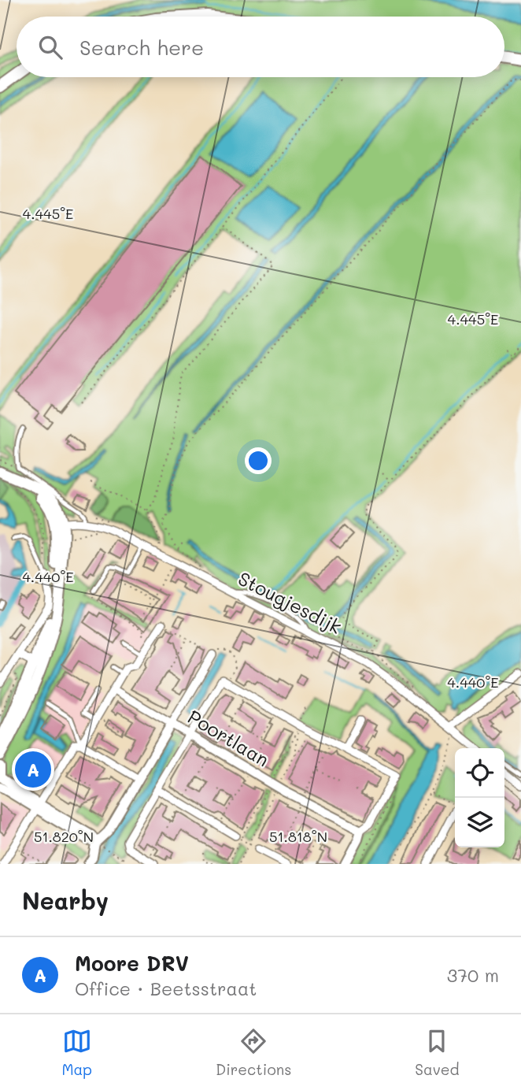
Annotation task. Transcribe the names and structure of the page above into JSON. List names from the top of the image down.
{
  "streets": {
    "street": ["Stougjesdijk", "Poortlaan"]
  },
  "page": {
    "search": "Search here",
    "pins": "A",
    "heading": "Nearby",
    "list": [
      {
        "mark": "A",
        "name": "Moore DRV",
        "note": "Office · Beetsstraat",
        "value": "370 m"
      }
    ],
    "nav": ["Map", "Directions", "Saved"]
  },
  "coordinates": [
    "4.445°E",
    "4.440°E",
    "51.820°N",
    "51.818°N"
  ]
}
